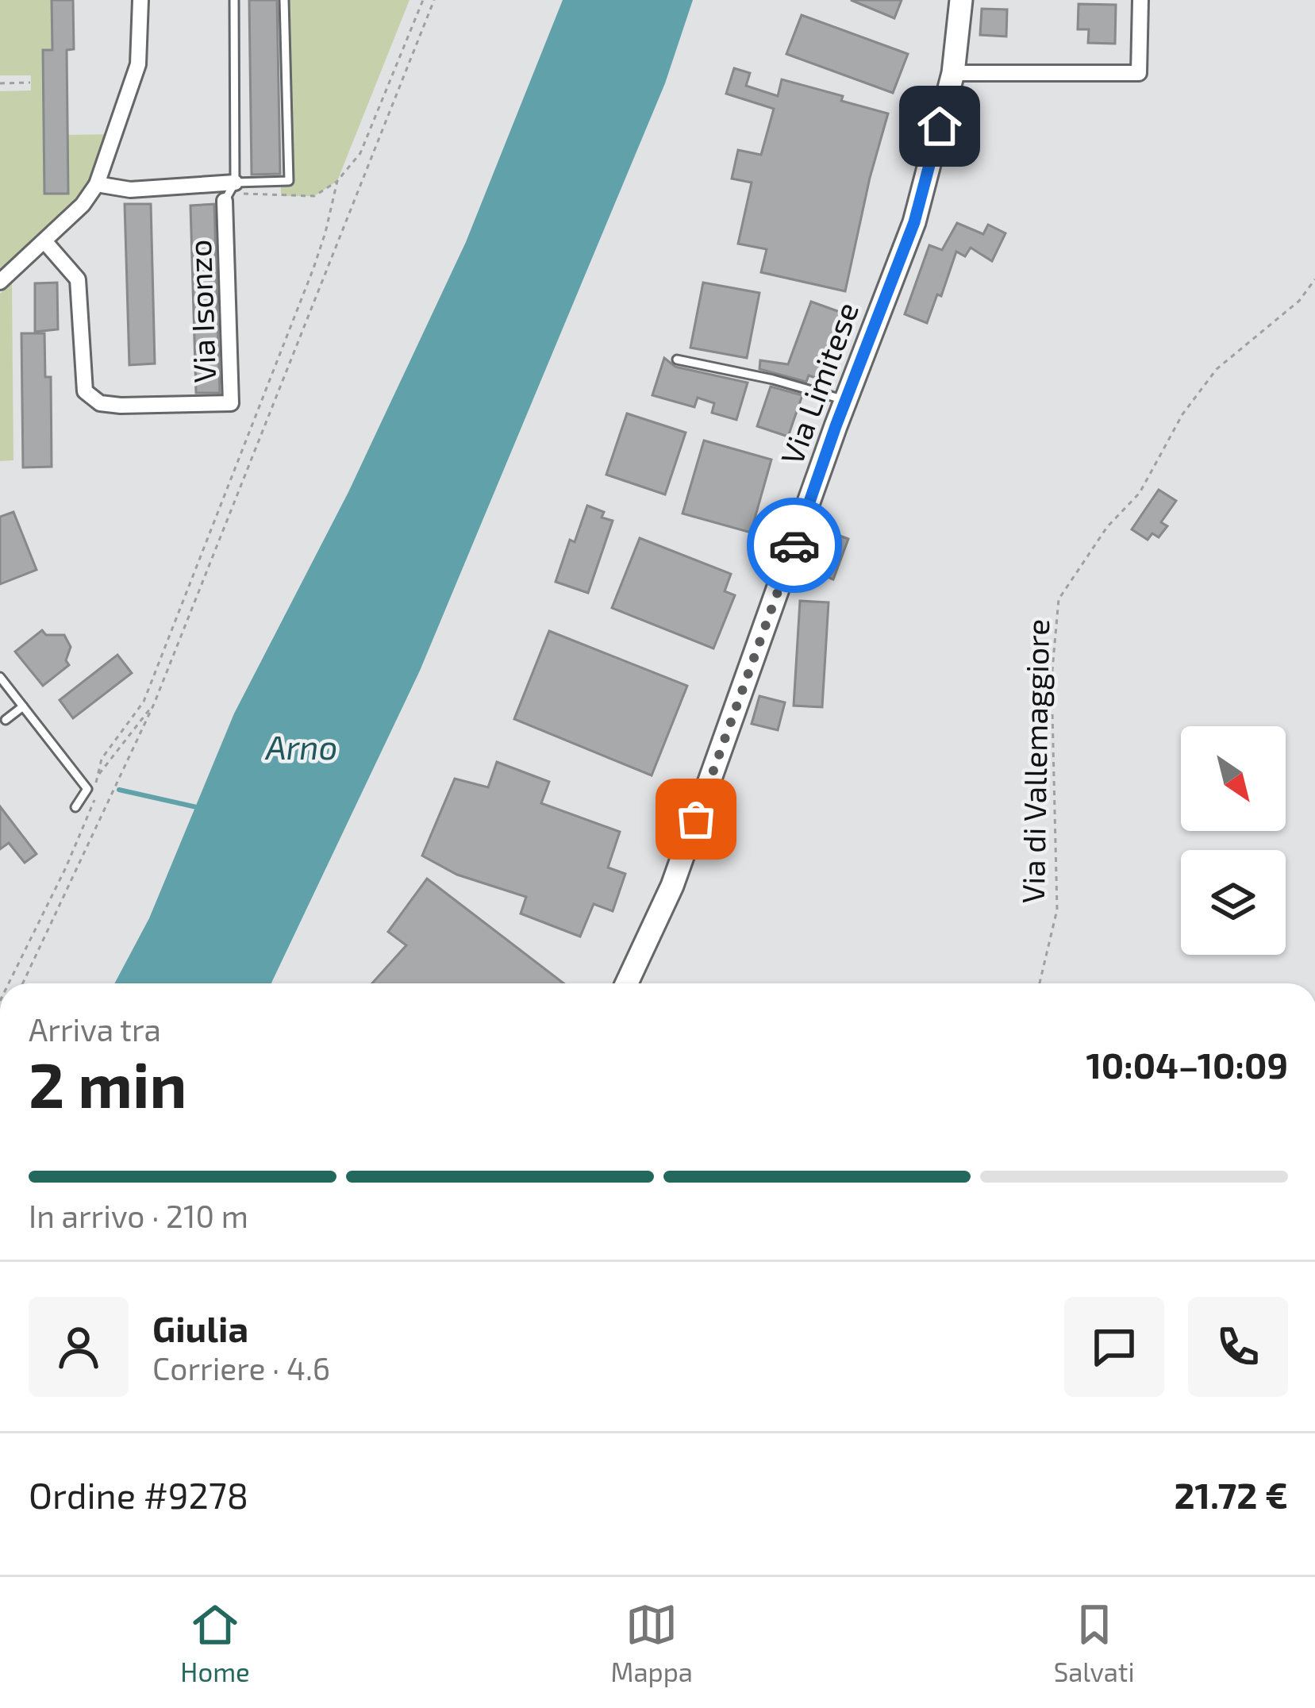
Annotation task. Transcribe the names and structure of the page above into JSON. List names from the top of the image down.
{
  "streets": {
    "main road": ["Via Limitese"],
    "street": ["Via Isonzo"],
    "path": ["Via di Vallemaggiore"]
  },
  "water": ["Arno"],
  "north": "bottom right",
  "page": {
    "heading": ["2 min", "Arriva tra", "10:04–10:09"],
    "panel": [
      "Giulia",
      "Corriere · 4.6",
      "Ordine #9278",
      "21.72 €"
    ],
    "bar": "In arrivo · 210 m",
    "tabs": ["Home", "Mappa", "Salvati"]
  }
}
